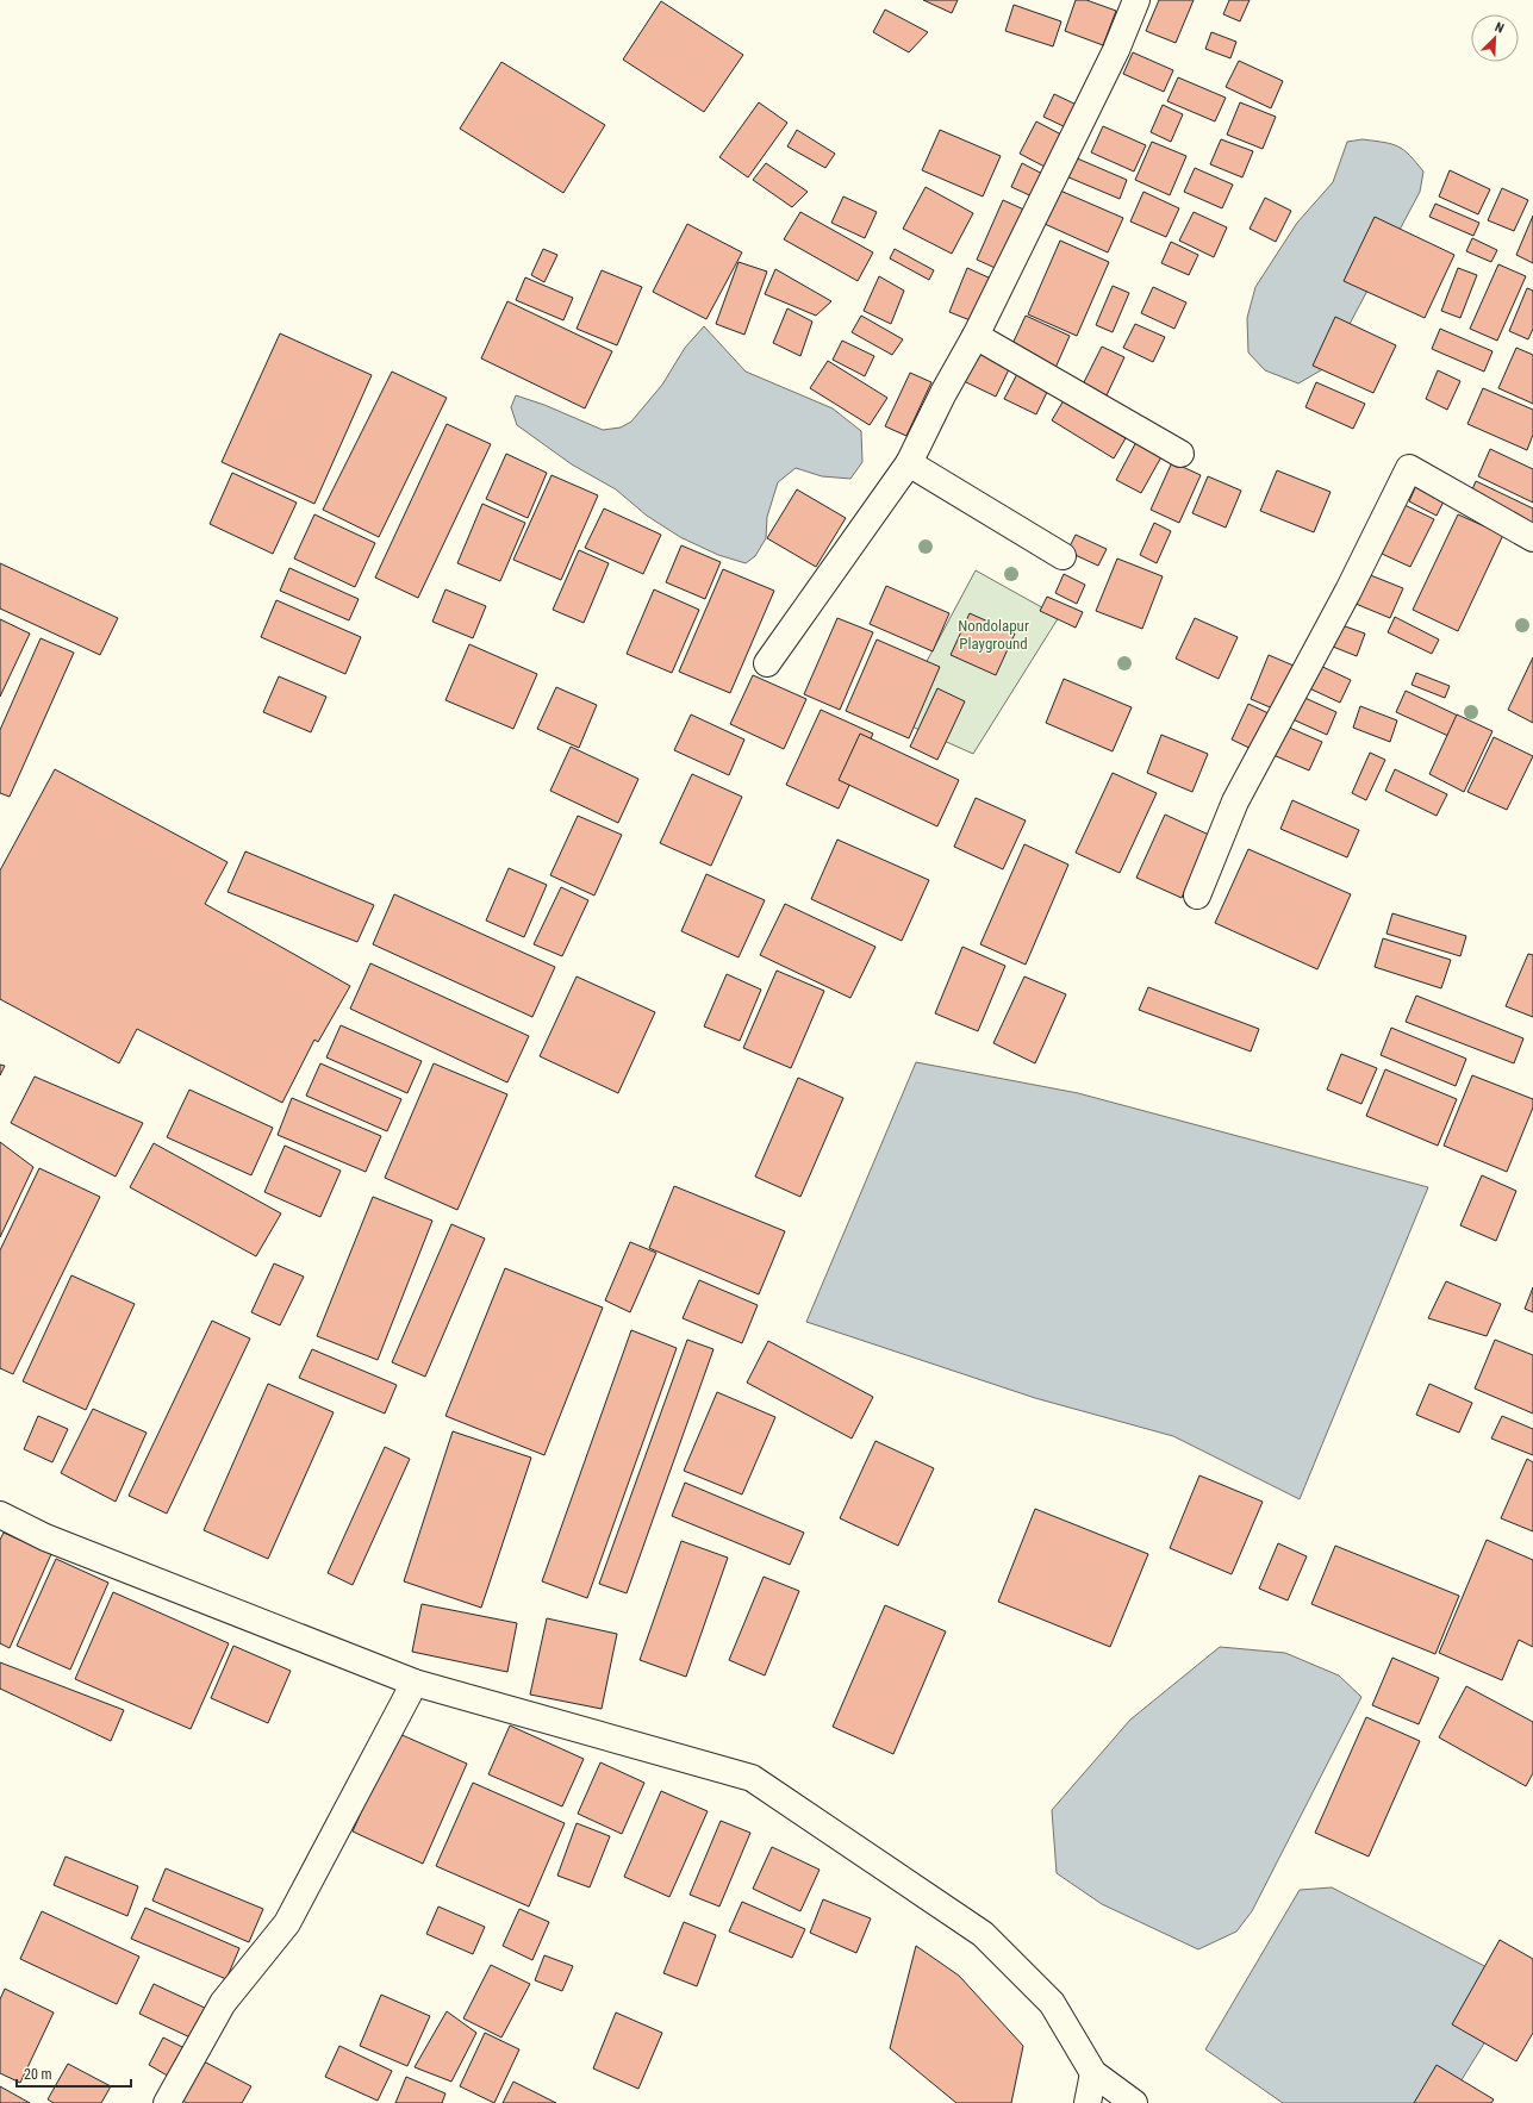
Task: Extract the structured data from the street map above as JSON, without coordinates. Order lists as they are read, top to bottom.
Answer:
{
  "parks": ["Nondolapur Playground"],
  "scale_bar": "20 m",
  "north": "top right"
}
